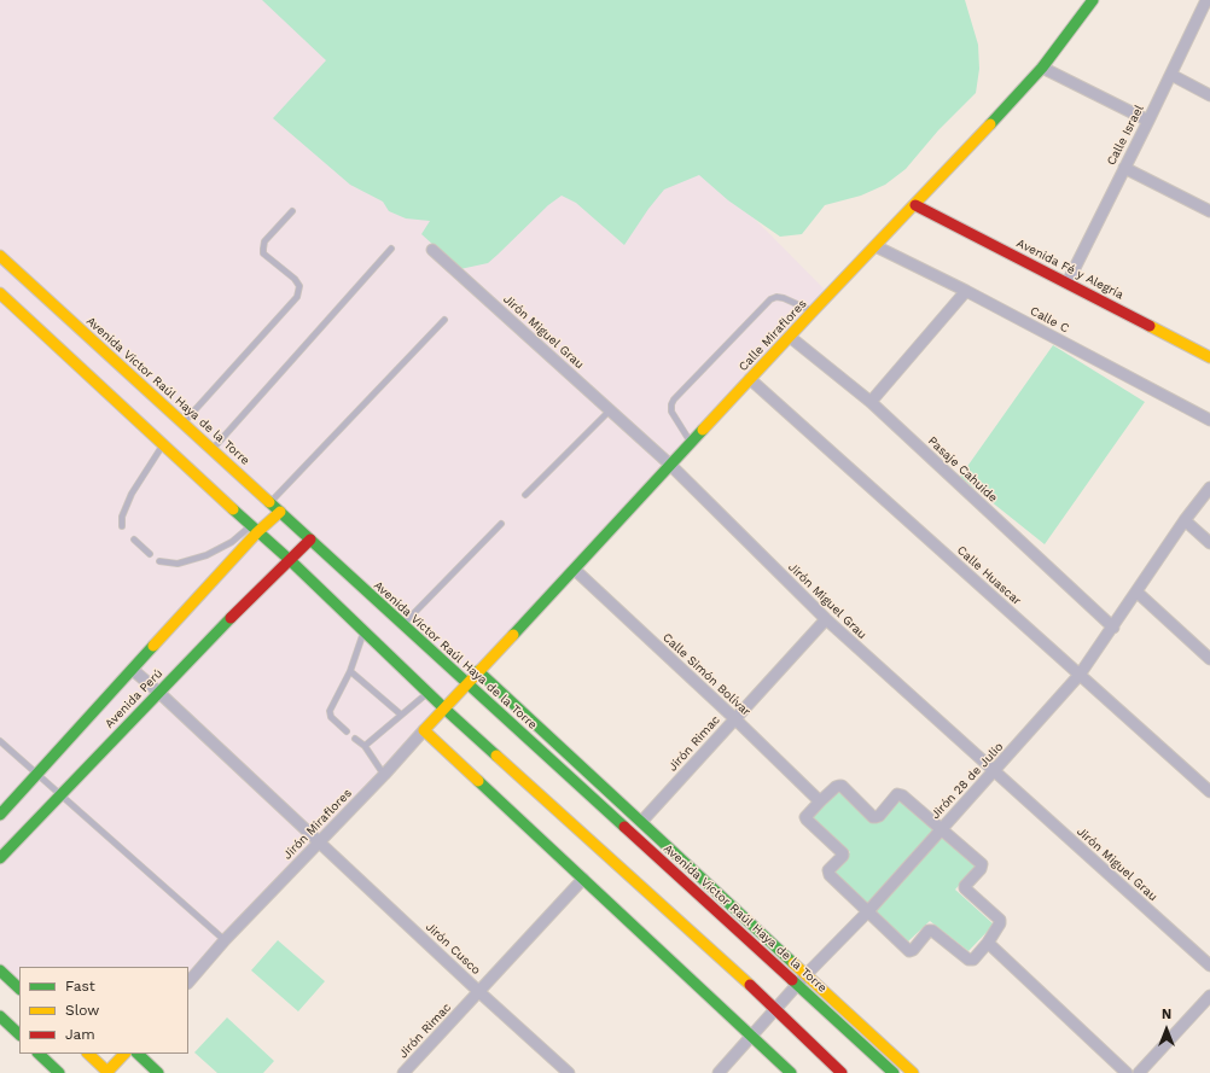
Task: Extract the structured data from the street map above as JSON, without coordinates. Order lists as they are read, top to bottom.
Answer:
{
  "streets": {
    "main road": [
      "Avenida Fé y Alegría",
      "Calle Miraflores",
      "Avenida Victor Raúl Haya de la Torre",
      "Avenida Perú",
      "Jirón Miraflores"
    ],
    "street": [
      "Calle Israel",
      "Calle C",
      "Jirón Miguel Grau",
      "Pasaje Cahuide",
      "Calle Huascar",
      "Calle Simón Bolívar",
      "Jirón Rimac",
      "Jirón 28 de Julio",
      "Jirón Cusco"
    ]
  },
  "crossings": [
    ["Calle Israel", "Avenida Fé y Alegría"],
    ["Avenida Fé y Alegría", "Calle Miraflores"],
    ["Calle C", "Calle Miraflores"],
    ["Jirón Miguel Grau", "Calle Miraflores"],
    ["Jirón Miguel Grau", "Jirón Rimac"],
    ["Jirón Miguel Grau", "Jirón 28 de Julio"],
    ["Calle Miraflores", "Avenida Victor Raúl Haya de la Torre"],
    ["Calle Miraflores", "Pasaje Cahuide"],
    ["Calle Miraflores", "Calle Huascar"],
    ["Calle Miraflores", "Calle Simón Bolívar"],
    ["Calle Miraflores", "Jirón Miraflores"],
    ["Avenida Victor Raúl Haya de la Torre", "Avenida Perú"],
    ["Avenida Victor Raúl Haya de la Torre", "Jirón 28 de Julio"],
    ["Avenida Victor Raúl Haya de la Torre", "Jirón Miraflores"],
    ["Pasaje Cahuide", "Jirón 28 de Julio"],
    ["Calle Huascar", "Jirón 28 de Julio"],
    ["Calle Simón Bolívar", "Jirón Rimac"],
    ["Avenida Perú", "Jirón Cusco"],
    ["Jirón Rimac", "Jirón Cusco"],
    ["Jirón Miraflores", "Jirón Cusco"]
  ],
  "legend": ["Fast", "Slow", "Jam"],
  "north": "top"
}
